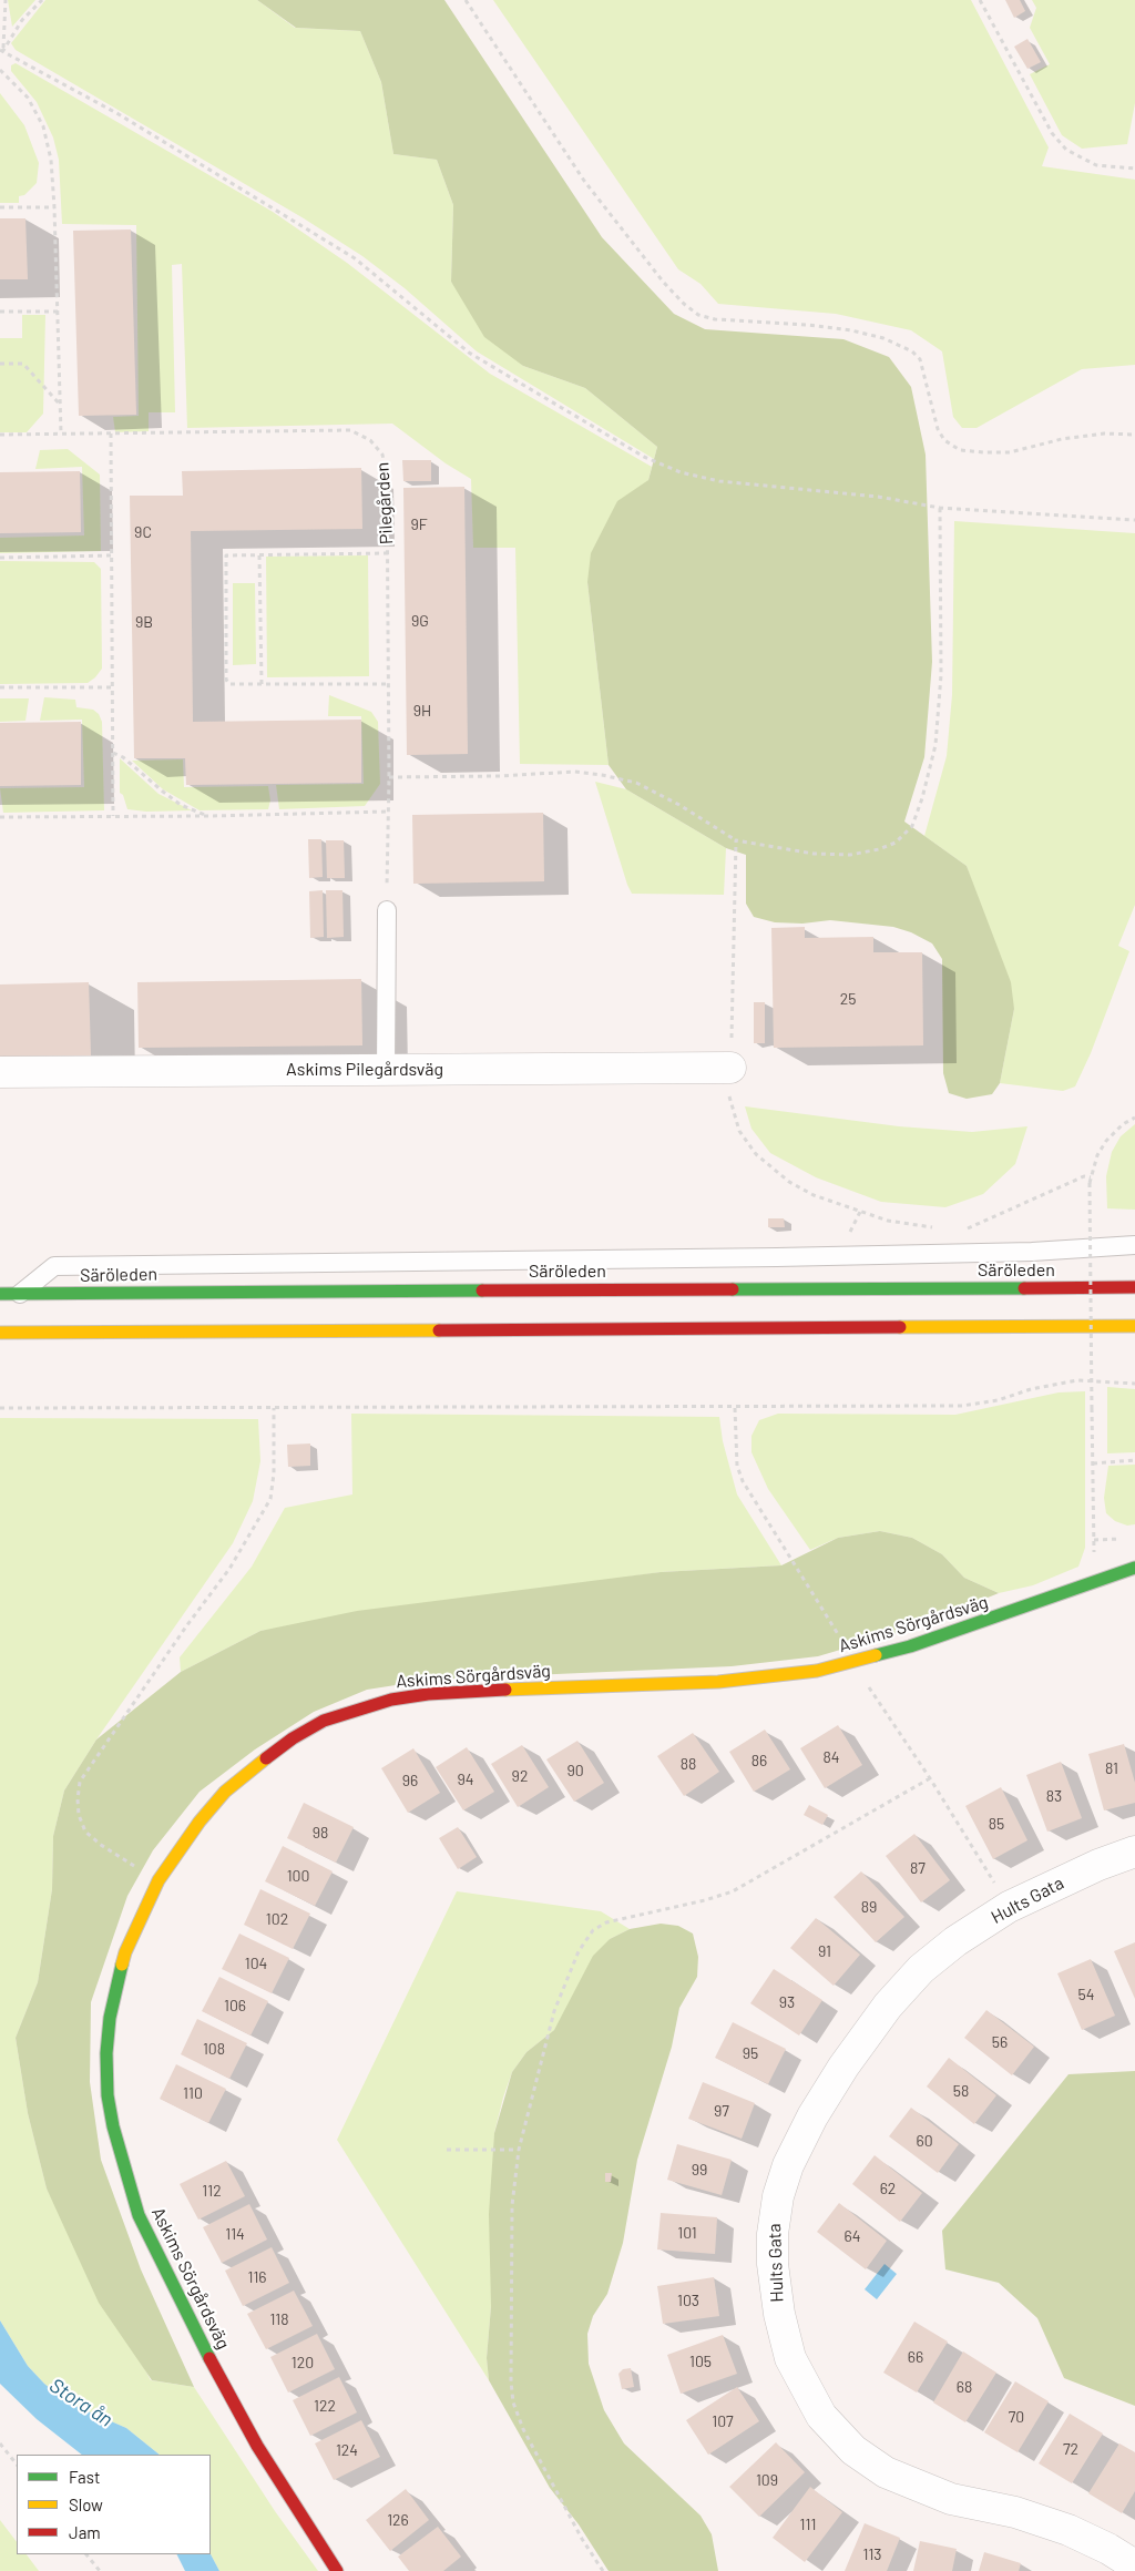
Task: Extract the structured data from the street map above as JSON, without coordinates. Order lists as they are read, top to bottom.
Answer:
{
  "streets": {
    "main road": ["Säröleden", "Askims Sörgårdsväg"],
    "street": ["Askims Pilegårdsväg", "Hults Gata"],
    "path": ["Pilegården"]
  },
  "water": ["Stora ån"],
  "house_numbers": [
    "9F",
    "9C",
    "9G",
    "9B",
    "9H",
    "25",
    "84",
    "86",
    "88",
    "81",
    "90",
    "92",
    "94",
    "96",
    "83",
    "85",
    "98",
    "87",
    "100",
    "89",
    "102",
    "91",
    "104",
    "54",
    "93",
    "106",
    "56",
    "108",
    "95",
    "58",
    "110",
    "97",
    "60",
    "99",
    "62",
    "112",
    "101",
    "114",
    "64",
    "116",
    "103",
    "118",
    "66",
    "105",
    "120",
    "68",
    "122",
    "70",
    "107",
    "72",
    "124",
    "109",
    "126",
    "111",
    "113"
  ],
  "legend": ["Fast", "Slow", "Jam"]
}
